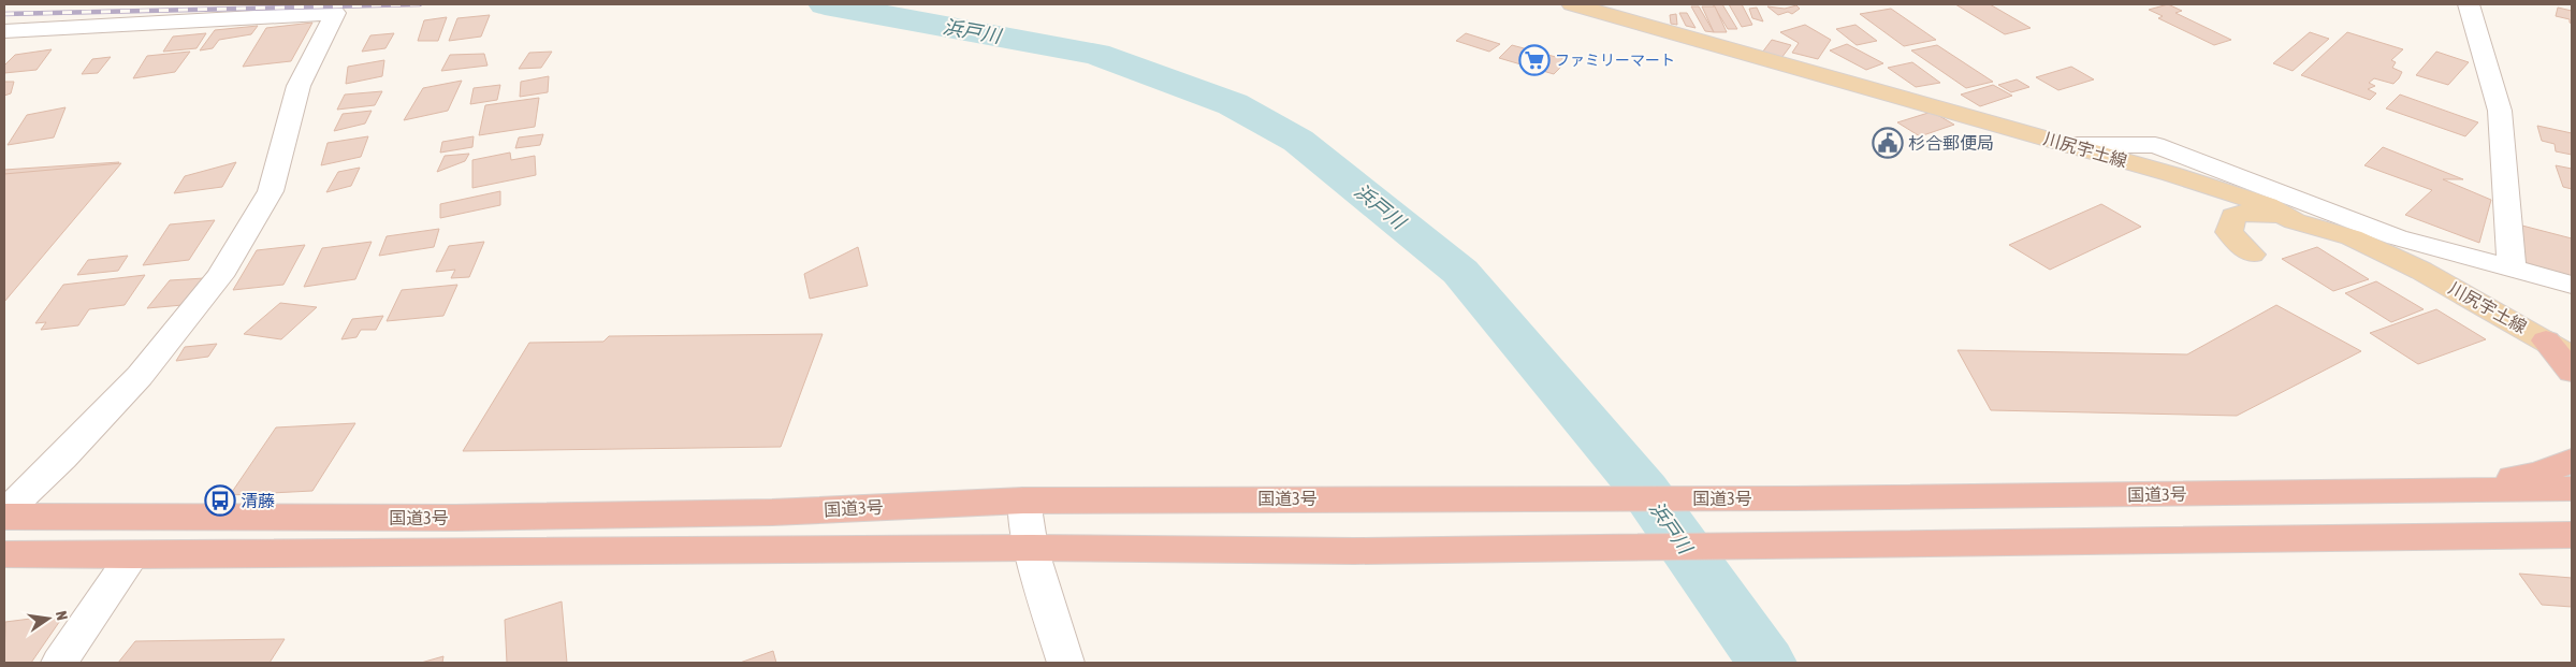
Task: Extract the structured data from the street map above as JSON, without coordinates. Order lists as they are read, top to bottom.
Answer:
{
  "streets": {
    "highway": ["国道3号"],
    "main road": ["川尻宇土線"]
  },
  "water": ["浜戸川"],
  "places": {
    "supermarket": ["ファミリーマート"],
    "public building": ["杉合郵便局"],
    "bus stop": ["清藤"]
  },
  "north": "right"
}
